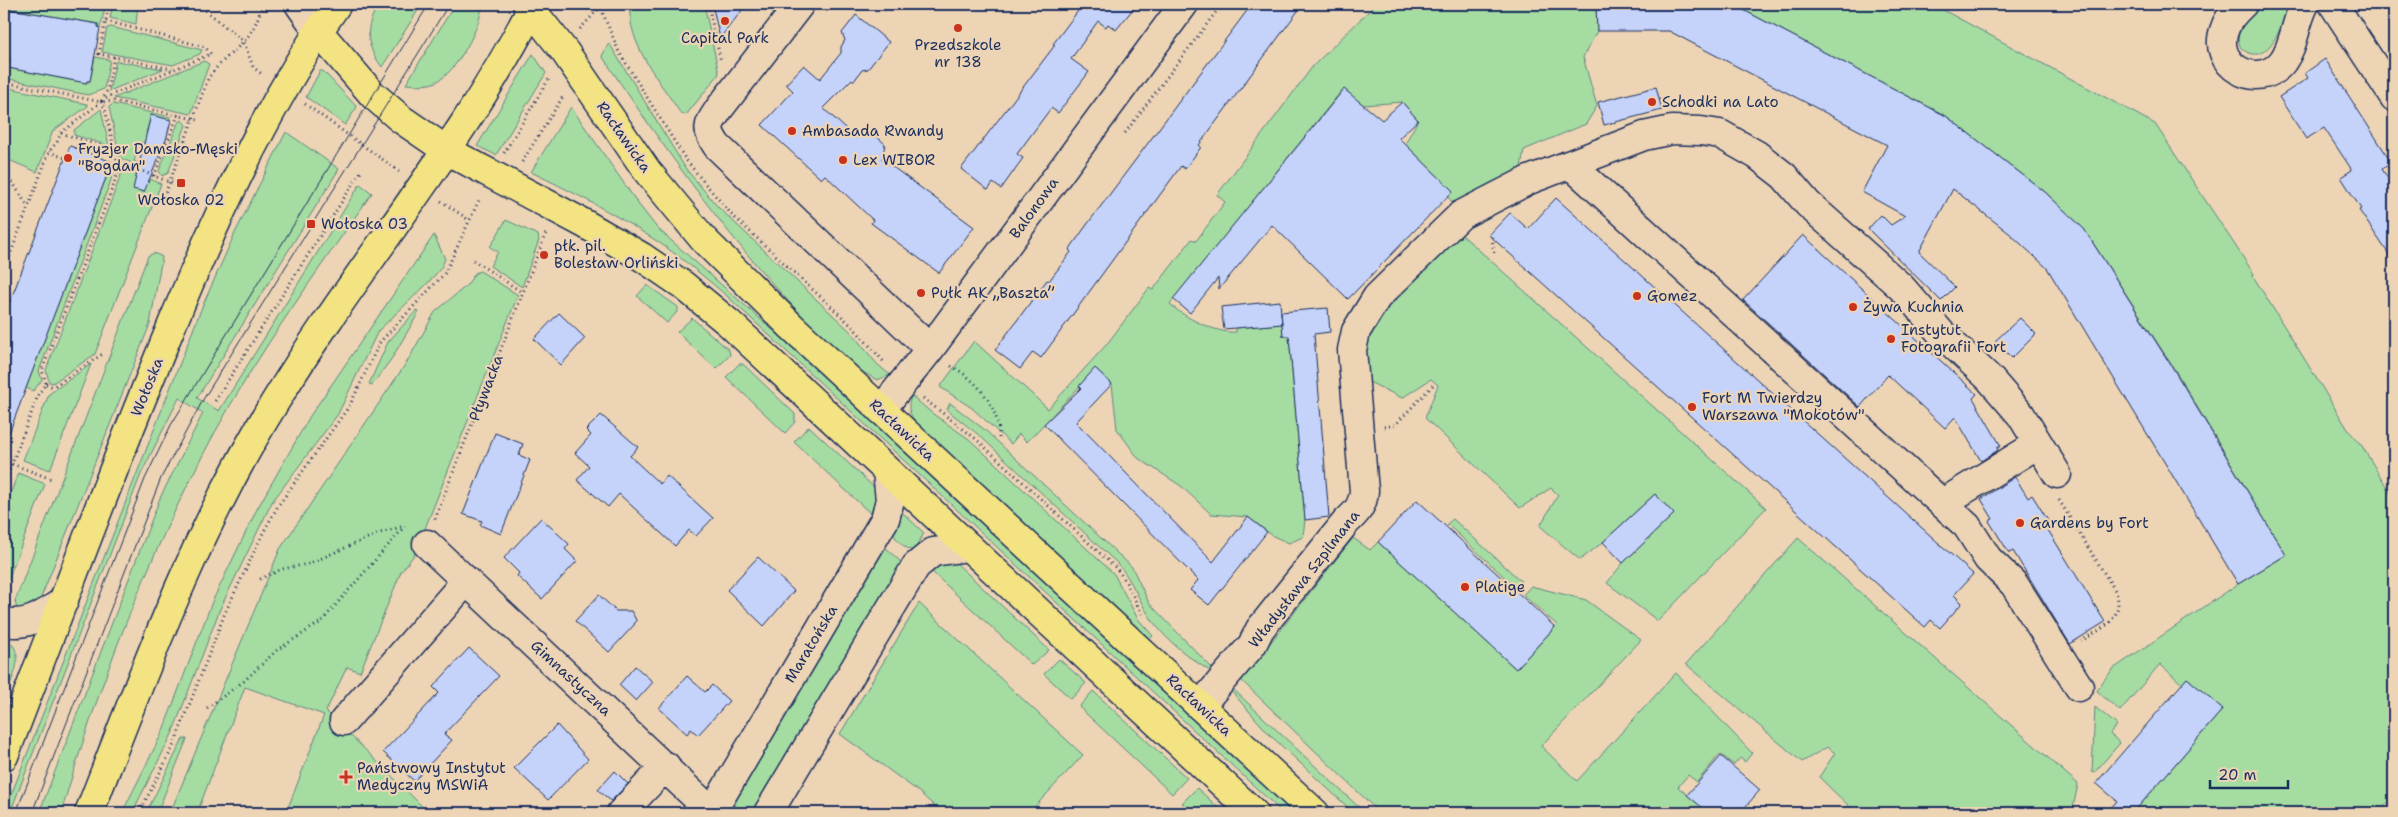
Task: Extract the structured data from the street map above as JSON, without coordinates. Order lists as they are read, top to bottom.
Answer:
{
  "streets": {
    "main road": ["Racławicka", "Wołoska"],
    "street": [
      "Balonowa",
      "Władysława Szpilmana",
      "Maratońska",
      "Gimnastyczna"
    ],
    "path": ["Pływacka"]
  },
  "crossings": [
    ["Racławicka", "Balonowa"],
    ["Racławicka", "Władysława Szpilmana"],
    ["Pływacka", "Gimnastyczna"],
    ["Maratońska", "Gimnastyczna"]
  ],
  "places": {
    "other": [
      "Capital Park",
      "Przedszkole nr 138",
      "Schodki na Lato",
      "Ambasada Rwandy",
      "Fryzjer Damsko-Męski \"Bogdan\"",
      "Lex WIBOR",
      "płk. pil. Bolesław Orliński",
      "Pułk AK „Baszta”",
      "Gomez",
      "Żywa Kuchnia",
      "Instytut Fotografii Fort",
      "Fort M Twierdzy Warszawa \"Mokotów\"",
      "Gardens by Fort",
      "Platige"
    ],
    "transit": ["Wołoska 02", "Wołoska 03"],
    "health": ["Państwowy Instytut Medyczny MSWiA"]
  },
  "scale_bar": "20 m"
}
